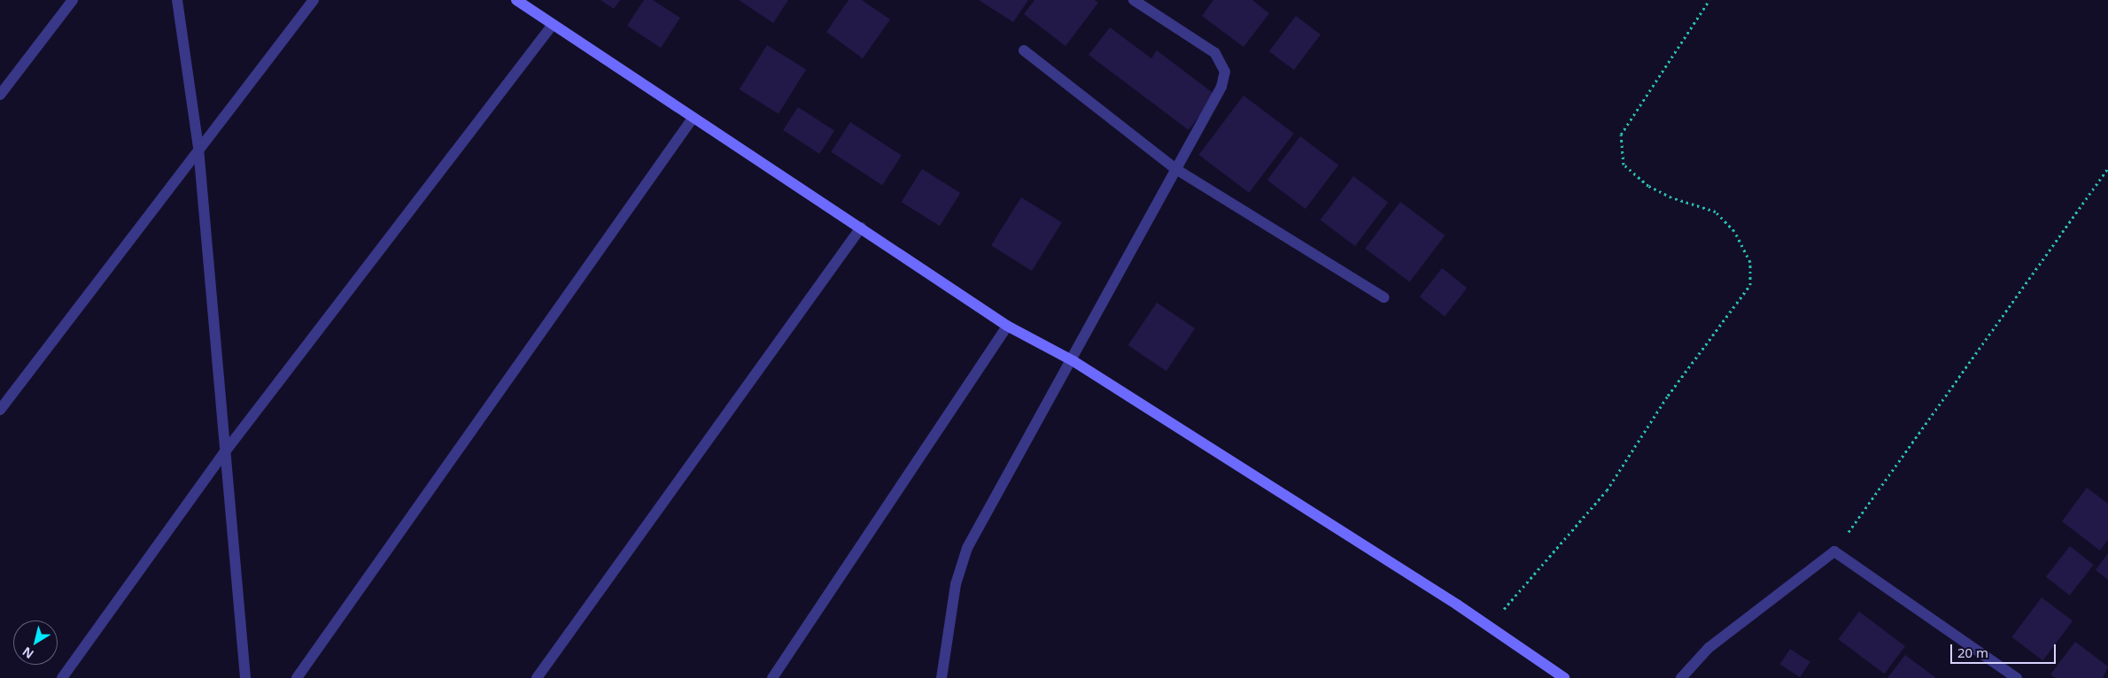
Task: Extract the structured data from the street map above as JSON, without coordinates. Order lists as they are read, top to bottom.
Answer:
{
  "scale_bar": "20 m",
  "north": "bottom left"
}
